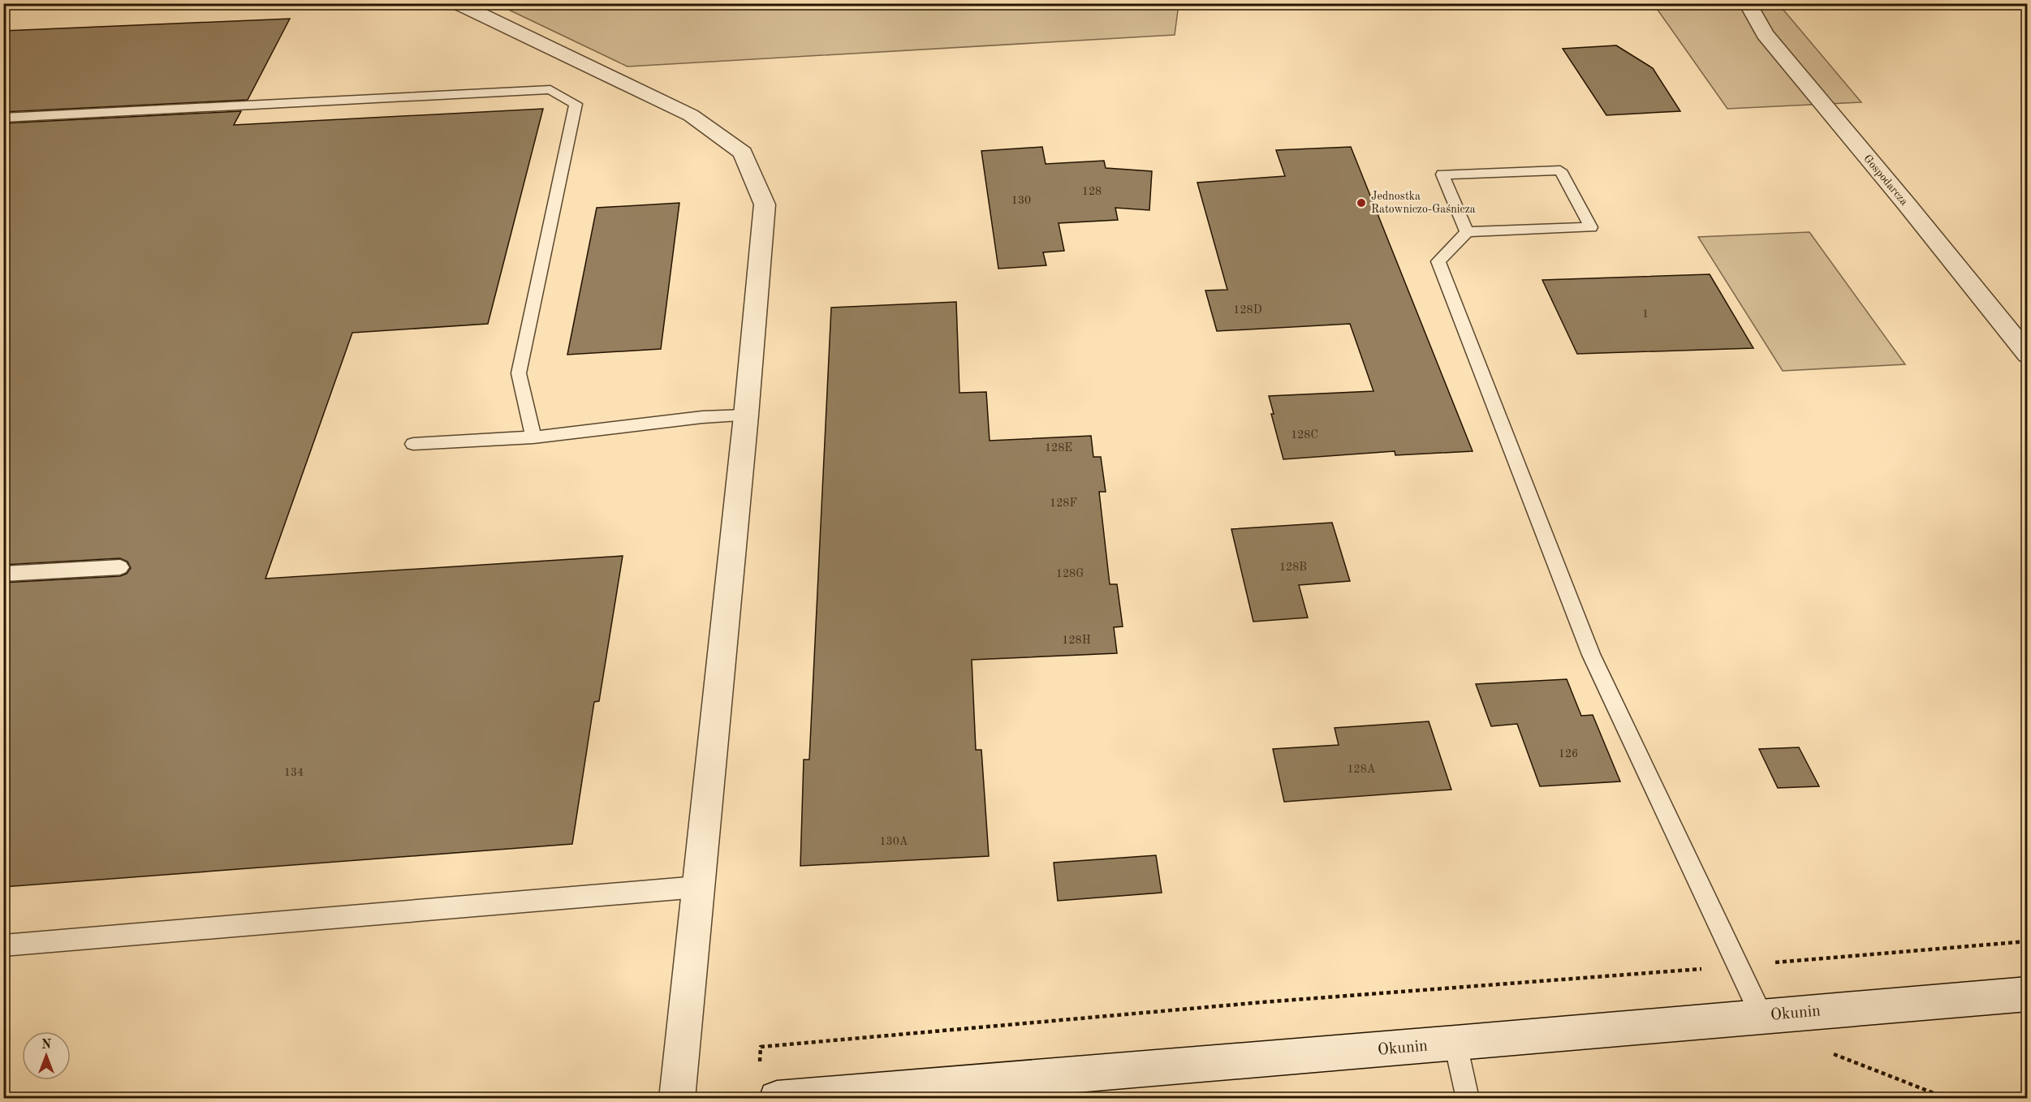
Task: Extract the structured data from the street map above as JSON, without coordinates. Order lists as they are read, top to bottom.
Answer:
{
  "streets": {
    "street": ["Gospodarcza", "Okunin"]
  },
  "places": ["Jednostka Ratowniczo-Gaśnicza"],
  "house_numbers": [
    "128",
    "130",
    "128D",
    "1",
    "128C",
    "128E",
    "128F",
    "128B",
    "128G",
    "128H",
    "126",
    "128A",
    "134",
    "130A"
  ],
  "north": "top"
}
